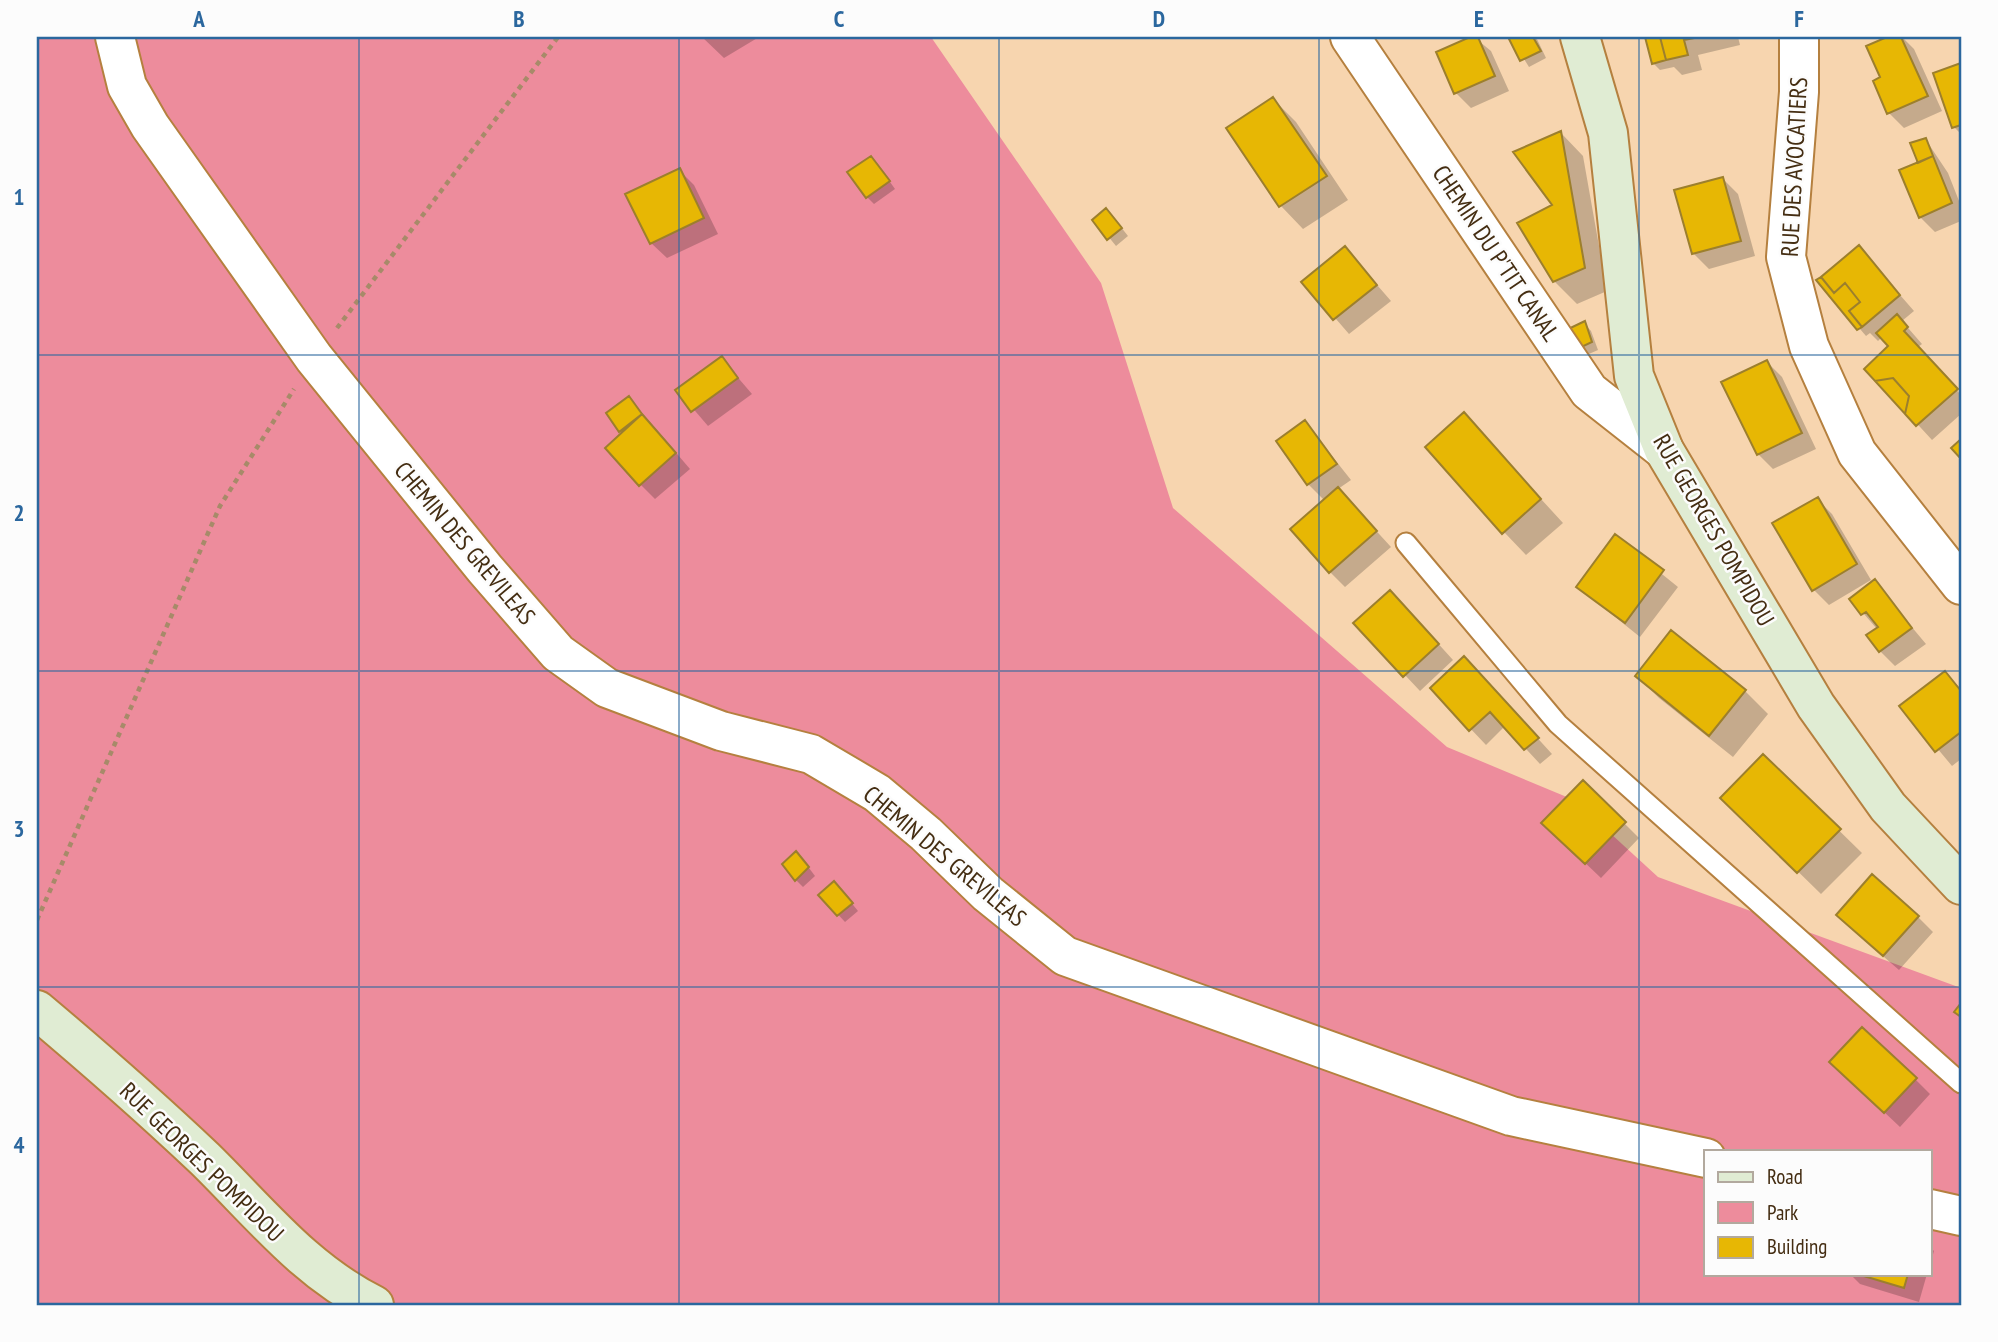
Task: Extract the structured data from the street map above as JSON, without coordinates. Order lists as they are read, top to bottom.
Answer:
{
  "streets": {
    "main road": ["RUE GEORGES POMPIDOU"],
    "street": ["RUE DES AVOCATIERS", "CHEMIN DU P'TIT CANAL", "CHEMIN DES GREVILEAS"]
  },
  "crossings": [
    ["CHEMIN DU P'TIT CANAL", "RUE GEORGES POMPIDOU"]
  ],
  "legend": ["Road", "Park", "Building"],
  "grid": {
    "columns": [
      "A",
      "B",
      "C",
      "D",
      "E",
      "F"
    ],
    "rows": [
      "1",
      "2",
      "3",
      "4"
    ]
  }
}
